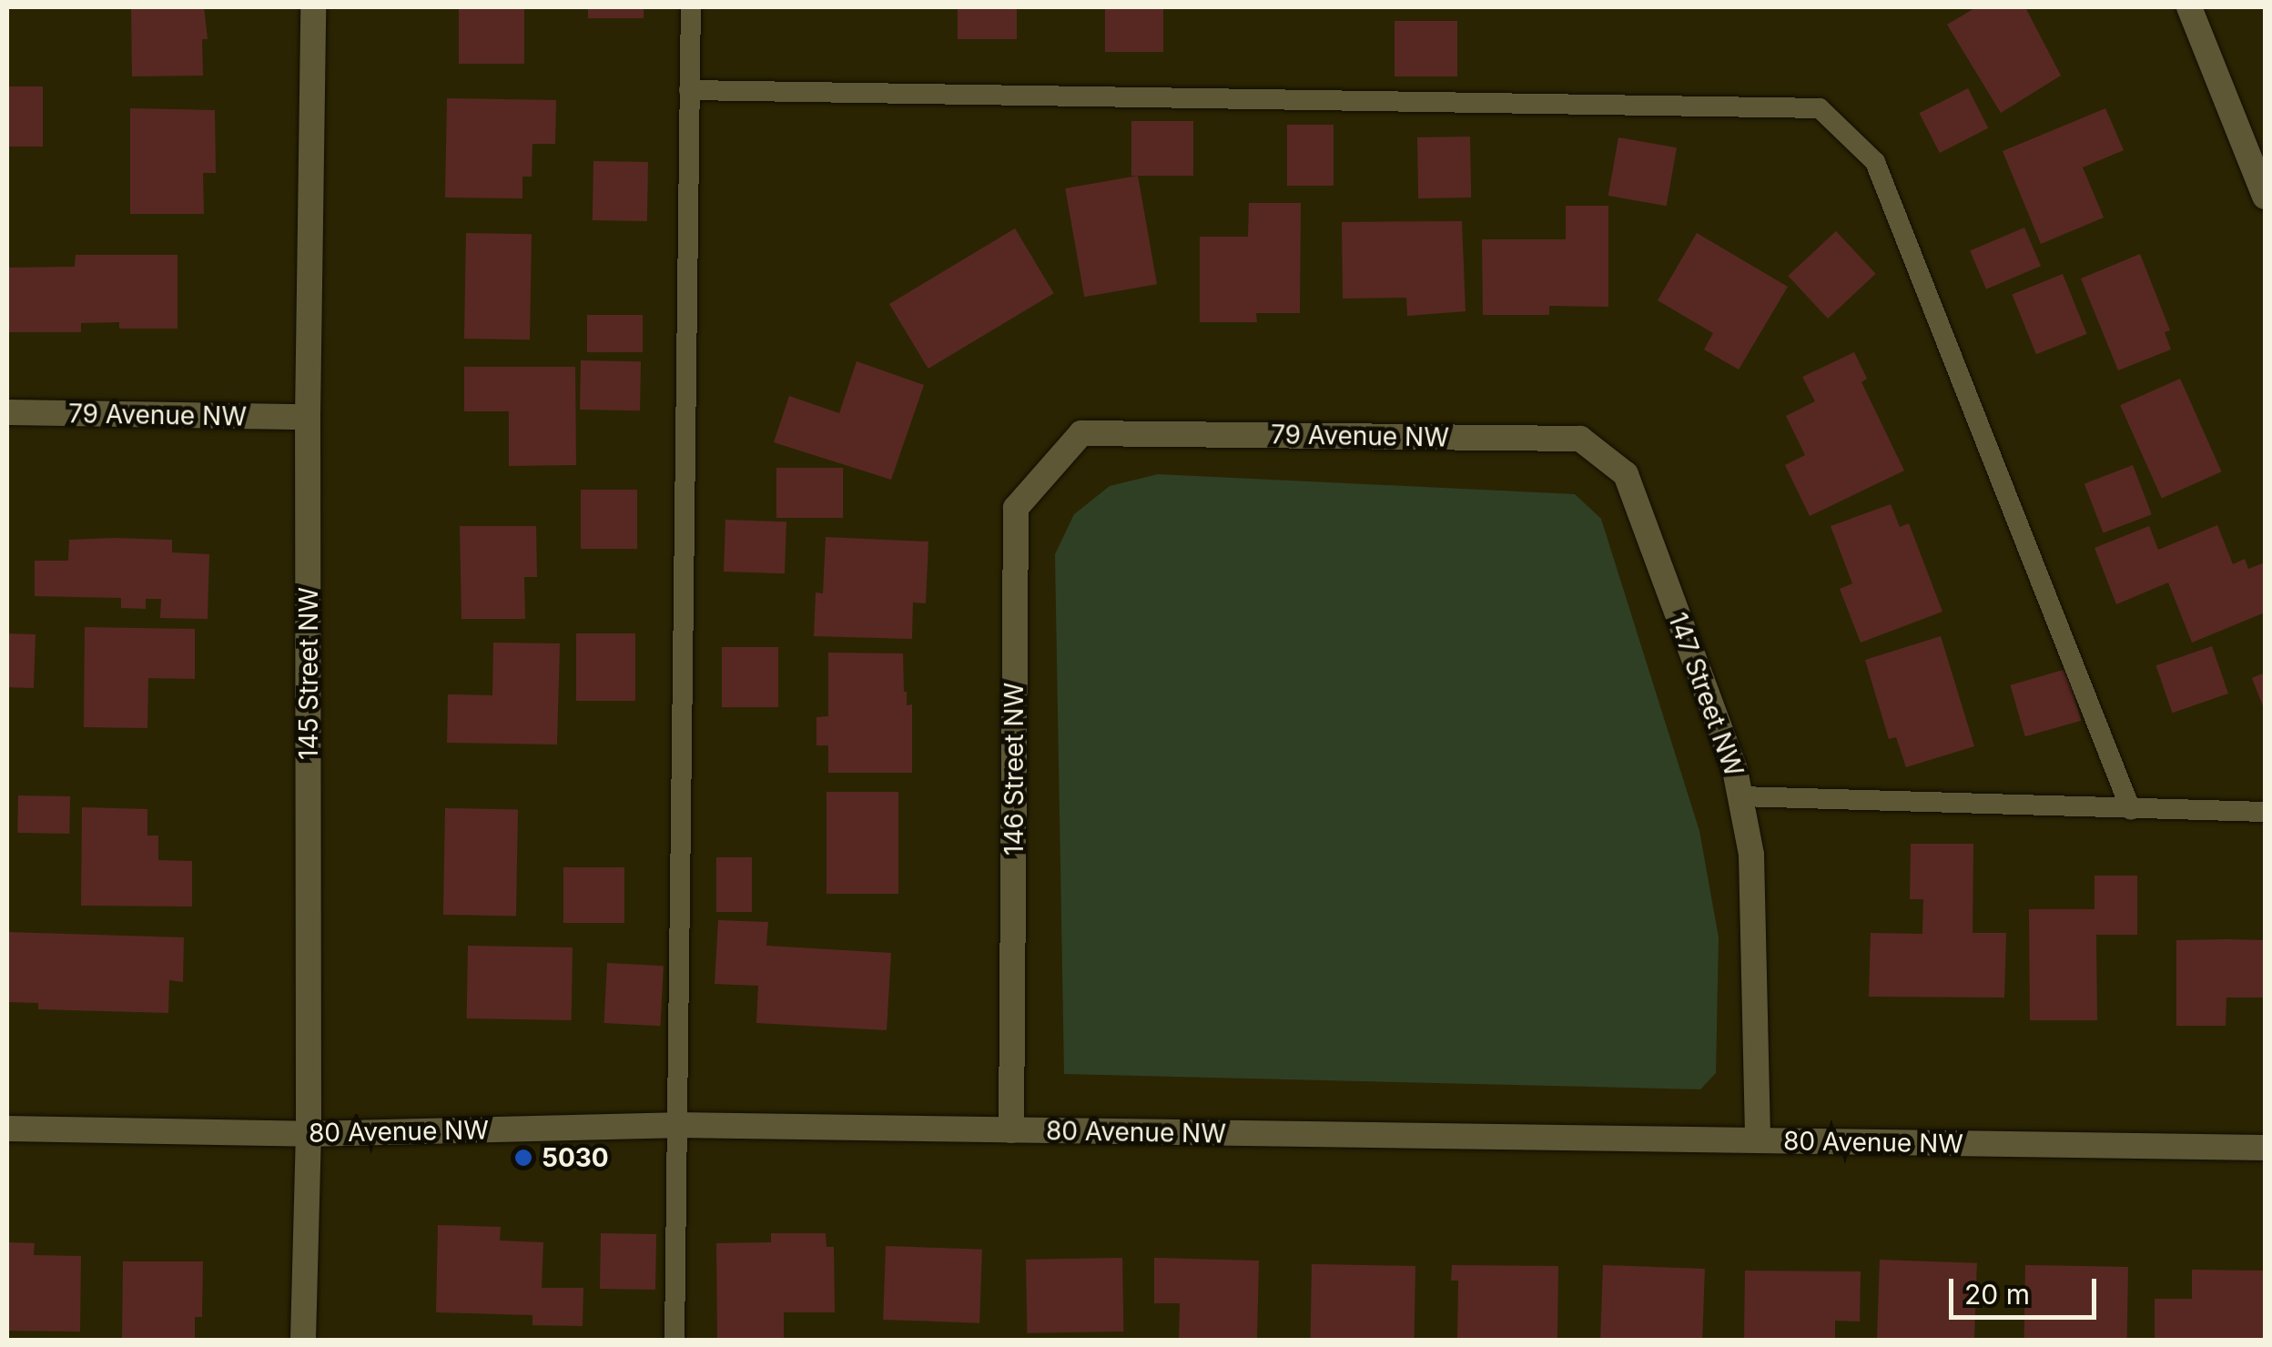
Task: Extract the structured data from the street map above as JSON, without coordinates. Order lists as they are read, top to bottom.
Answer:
{
  "streets": {
    "street": [
      "79 Avenue NW",
      "145 Street NW",
      "147 Street NW",
      "146 Street NW",
      "80 Avenue NW"
    ]
  },
  "crossings": [
    ["79 Avenue NW", "145 Street NW"],
    ["79 Avenue NW", "147 Street NW"],
    ["79 Avenue NW", "146 Street NW"],
    ["145 Street NW", "80 Avenue NW"],
    ["147 Street NW", "80 Avenue NW"],
    ["146 Street NW", "80 Avenue NW"]
  ],
  "places": ["5030"],
  "scale_bar": "20 m"
}
